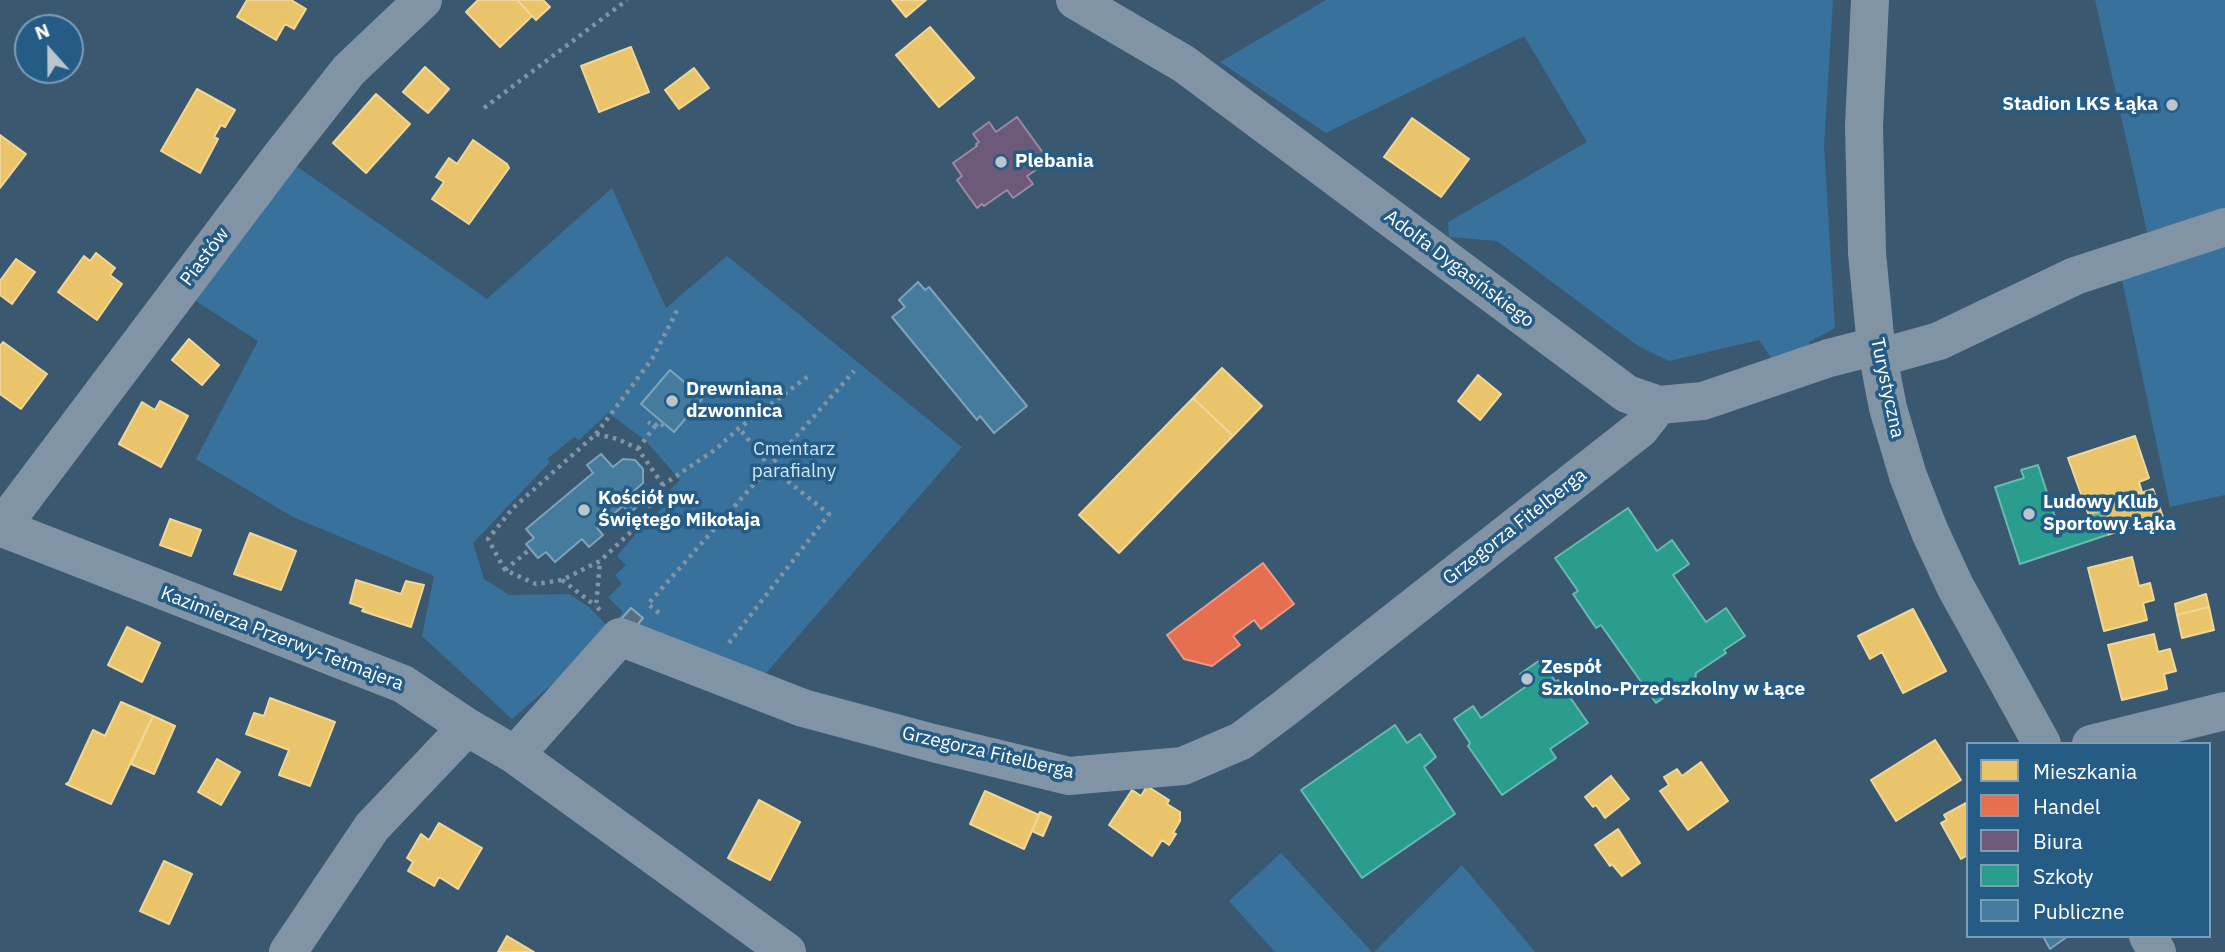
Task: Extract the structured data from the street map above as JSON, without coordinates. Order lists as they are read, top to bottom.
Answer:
{
  "streets": {
    "main road": ["Turystyczna"],
    "street": [
      "Piastów",
      "Adolfa Dygasińskiego",
      "Grzegorza Fitelberga",
      "Kazimierza Przerwy-Tetmajera"
    ]
  },
  "crossings": [
    ["Piastów", "Kazimierza Przerwy-Tetmajera"],
    ["Adolfa Dygasińskiego", "Turystyczna"],
    ["Adolfa Dygasińskiego", "Grzegorza Fitelberga"]
  ],
  "parks": ["Cmentarz parafialny"],
  "places": [
    "Stadion LKS Łąka",
    "Plebania",
    "Drewniana dzwonnica",
    "Kościół pw. Świętego Mikołaja",
    "Ludowy Klub Sportowy Łąka",
    "Zespół Szkolno-Przedszkolny w Łące"
  ],
  "legend": [
    "Mieszkania",
    "Handel",
    "Biura",
    "Szkoły",
    "Publiczne"
  ],
  "north": "top"
}
